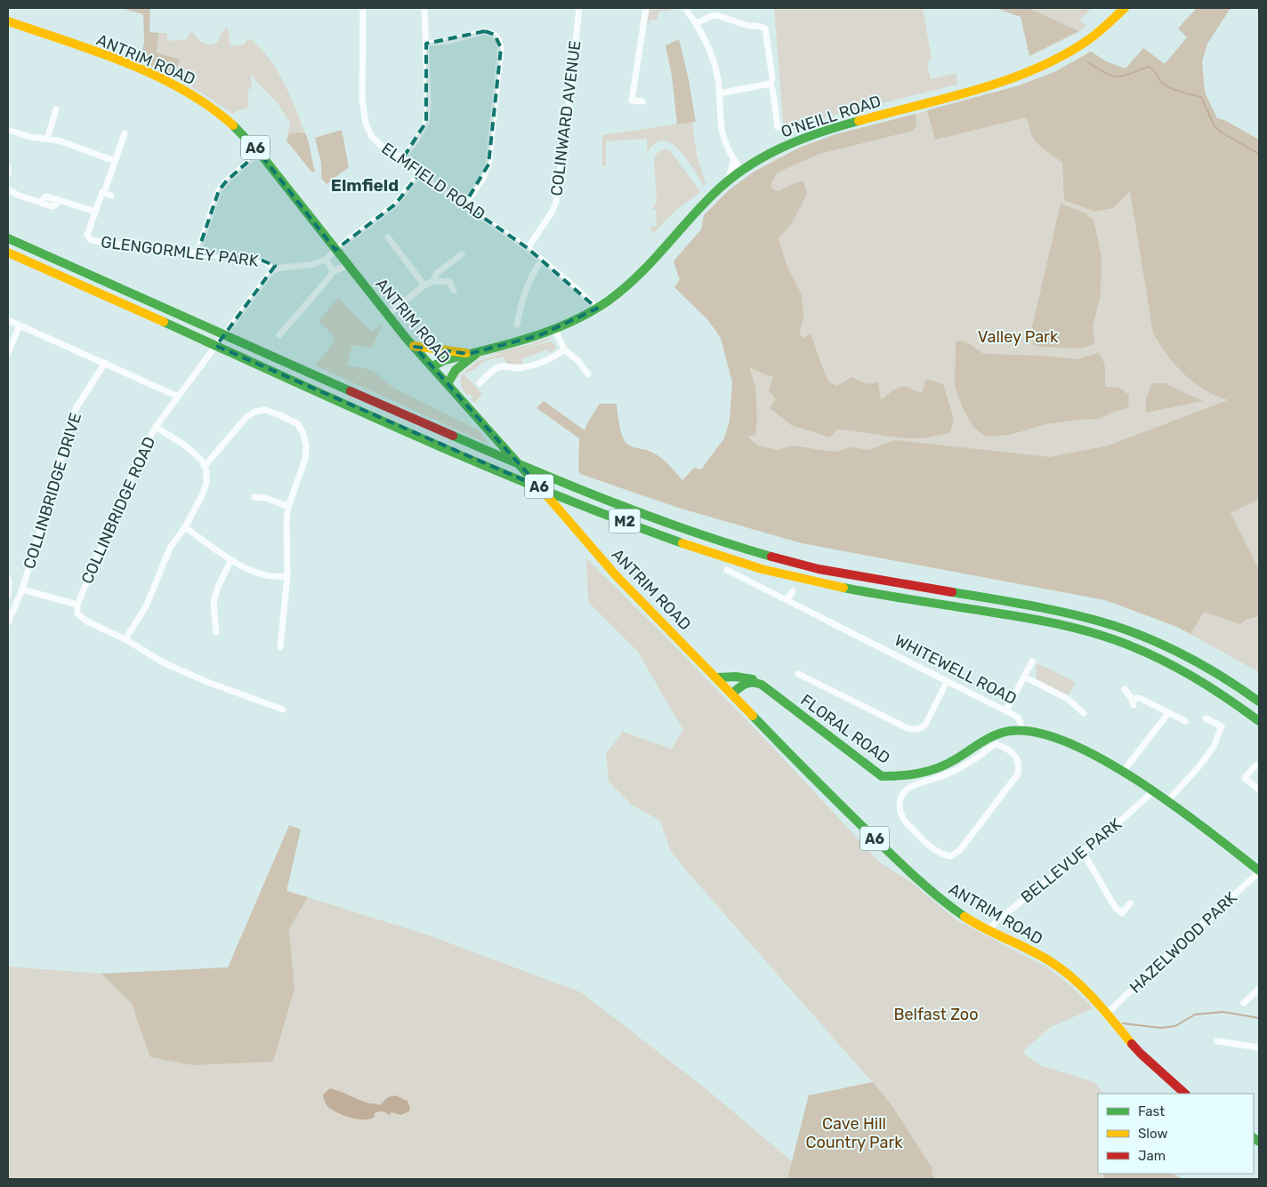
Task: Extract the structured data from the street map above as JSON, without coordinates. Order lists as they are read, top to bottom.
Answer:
{
  "streets": {
    "main road": [
      "ANTRIM ROAD",
      "O'NEILL ROAD",
      "A6",
      "M2",
      "WHITEWELL ROAD",
      "FLORAL ROAD"
    ],
    "street": [
      "COLINWARD AVENUE",
      "ELMFIELD ROAD",
      "GLENGORMLEY PARK",
      "COLLINBRIDGE DRIVE",
      "COLLINBRIDGE ROAD",
      "BELLEVUE PARK",
      "HAZELWOOD PARK"
    ]
  },
  "crossings": [
    ["ANTRIM ROAD", "O'NEILL ROAD"],
    ["ANTRIM ROAD", "BELLEVUE PARK"],
    ["ANTRIM ROAD", "HAZELWOOD PARK"],
    ["O'NEILL ROAD", "ELMFIELD ROAD"],
    ["COLINWARD AVENUE", "ELMFIELD ROAD"],
    ["GLENGORMLEY PARK", "COLLINBRIDGE ROAD"],
    ["WHITEWELL ROAD", "FLORAL ROAD"],
    ["WHITEWELL ROAD", "BELLEVUE PARK"],
    ["WHITEWELL ROAD", "HAZELWOOD PARK"]
  ],
  "districts": ["Elmfield"],
  "parks": ["Valley Park", "Belfast Zoo", "Cave Hill Country Park"],
  "legend": ["Fast", "Slow", "Jam"]
}
